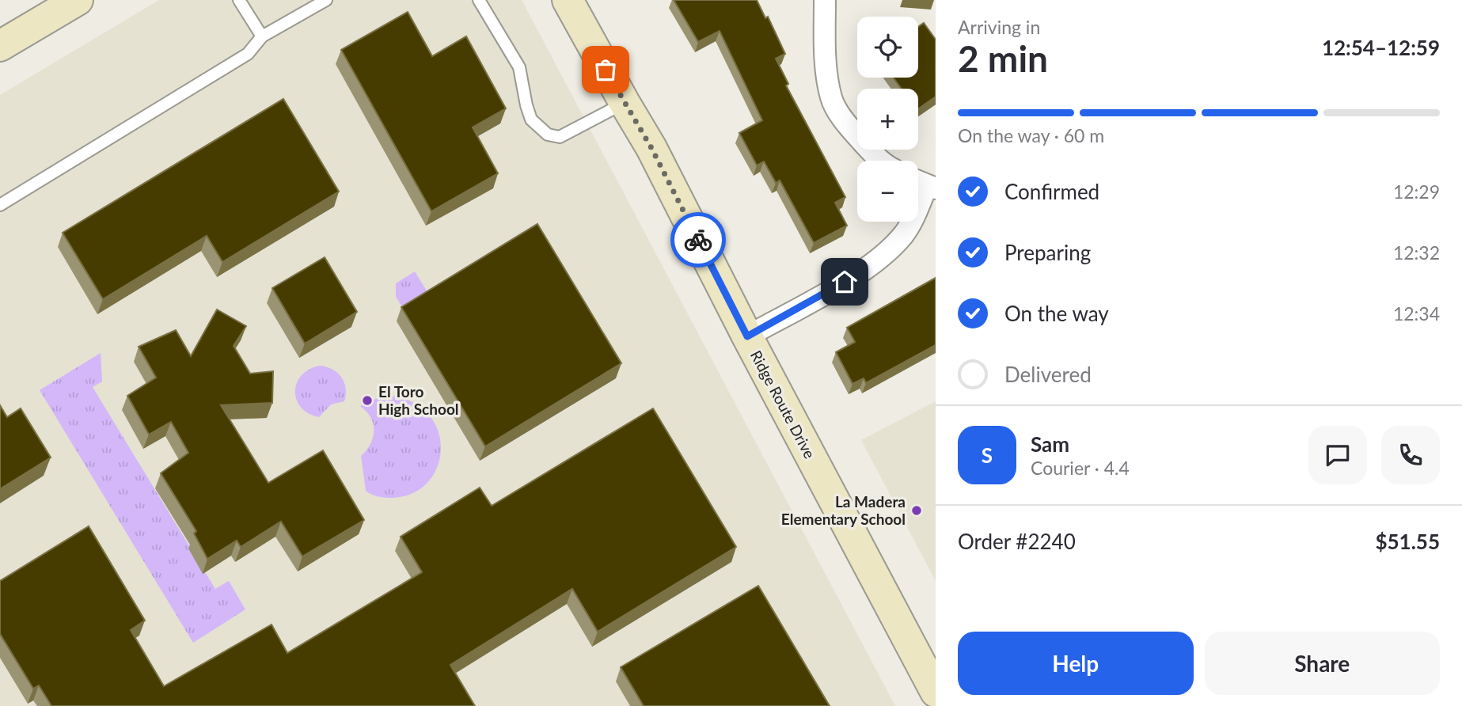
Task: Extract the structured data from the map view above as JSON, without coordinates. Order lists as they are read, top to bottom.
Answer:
{
  "streets": {
    "main road": ["Ridge Route Drive"]
  },
  "places": ["El Toro High School", "La Madera Elementary School"],
  "page": {
    "heading": ["2 min", "Arriving in", "12:54–12:59"],
    "panel": [
      "Sam",
      "Courier · 4.4",
      "Order #2240",
      "$51.55"
    ],
    "map_buttons": ["+", "−"],
    "bar": "On the way · 60 m",
    "list": [
      ["Confirmed", "12:29"],
      ["Preparing", "12:32"],
      ["On the way", "12:34"],
      "Delivered"
    ],
    "round": "S",
    "buttons": ["Help", "Share"]
  }
}
